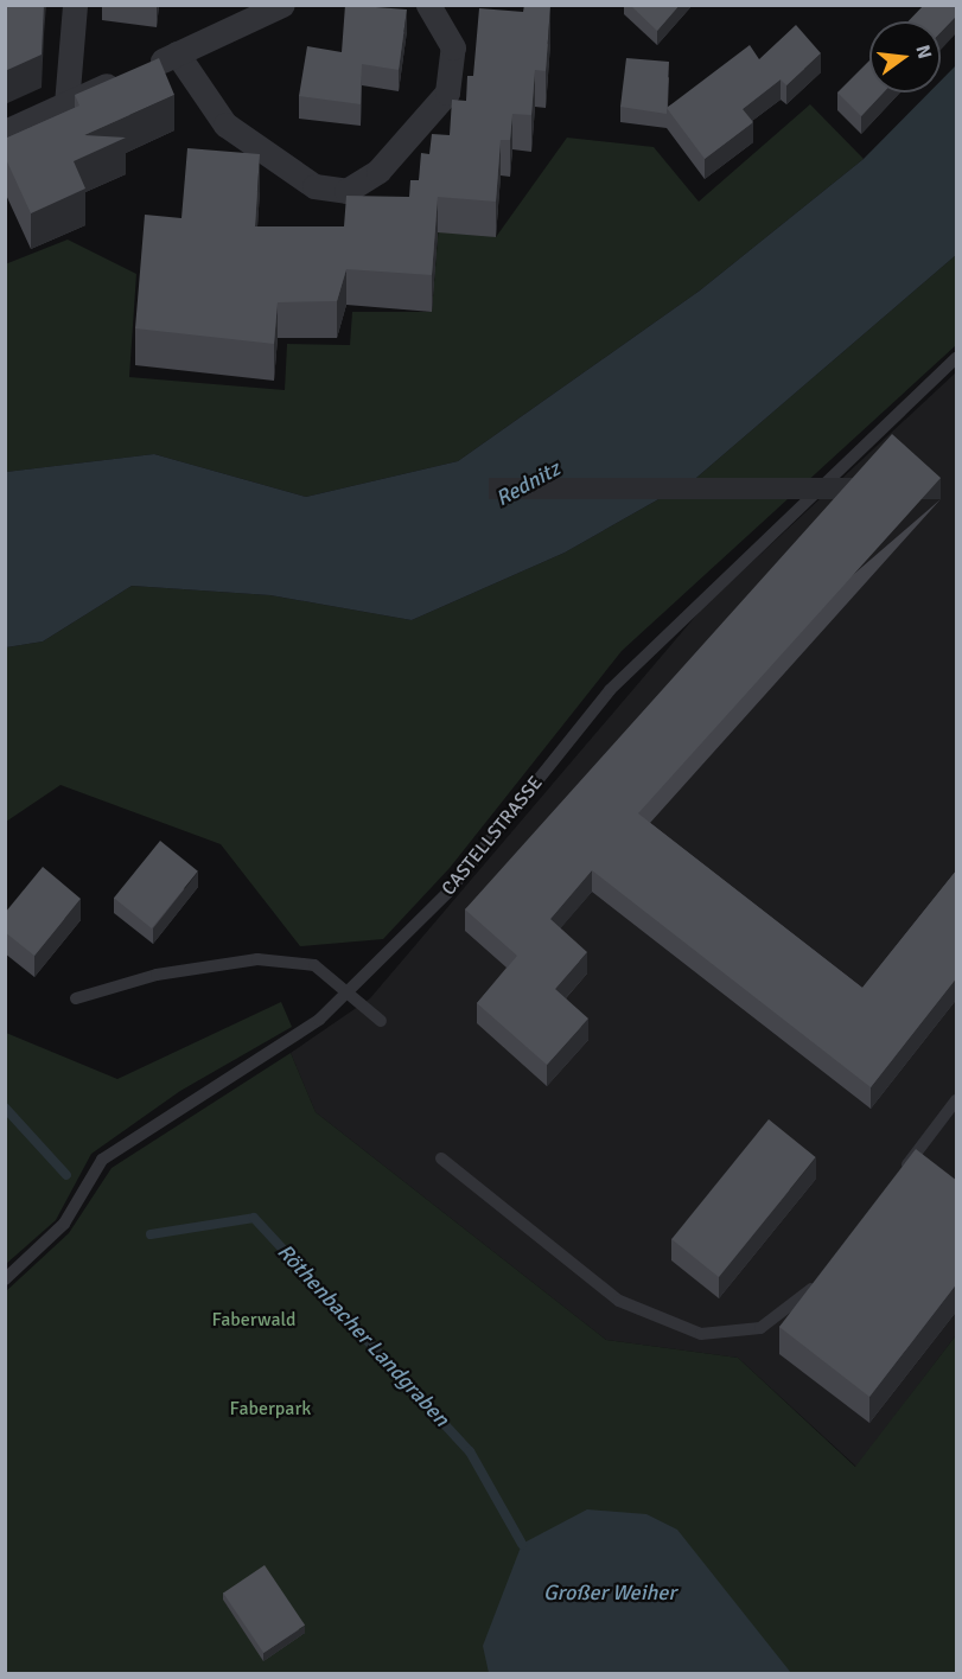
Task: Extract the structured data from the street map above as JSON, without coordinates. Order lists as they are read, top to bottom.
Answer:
{
  "streets": {
    "lane": ["CASTELLSTRASSE"]
  },
  "water": ["Rednitz", "Röthenbacher Landgraben", "Großer Weiher"],
  "parks": ["Faberwald", "Faberpark"],
  "north": "right"
}
